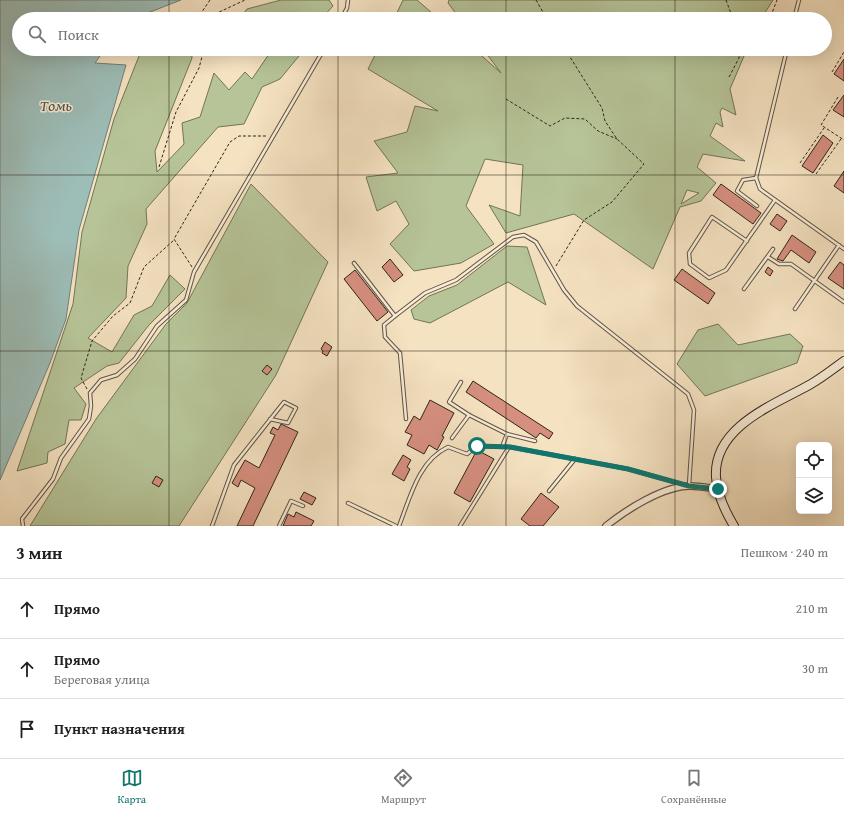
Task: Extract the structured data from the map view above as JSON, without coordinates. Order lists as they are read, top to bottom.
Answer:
{
  "water": ["Томь"],
  "page": {
    "search": "Поиск",
    "heading": ["3 мин", "Пешком · 240 m"],
    "list": [
      ["Прямо", "210 m"],
      ["Прямо", "Береговая улица", "30 m"],
      "Пункт назначения"
    ],
    "nav": ["Карта", "Маршрут", "Сохранённые"]
  }
}
